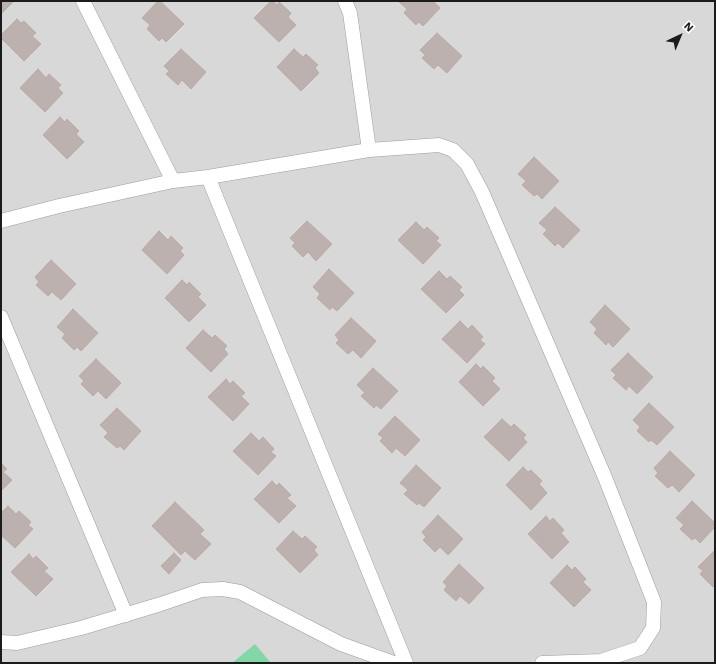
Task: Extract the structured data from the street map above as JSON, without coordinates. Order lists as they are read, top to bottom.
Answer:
{
  "north": "top right"
}
